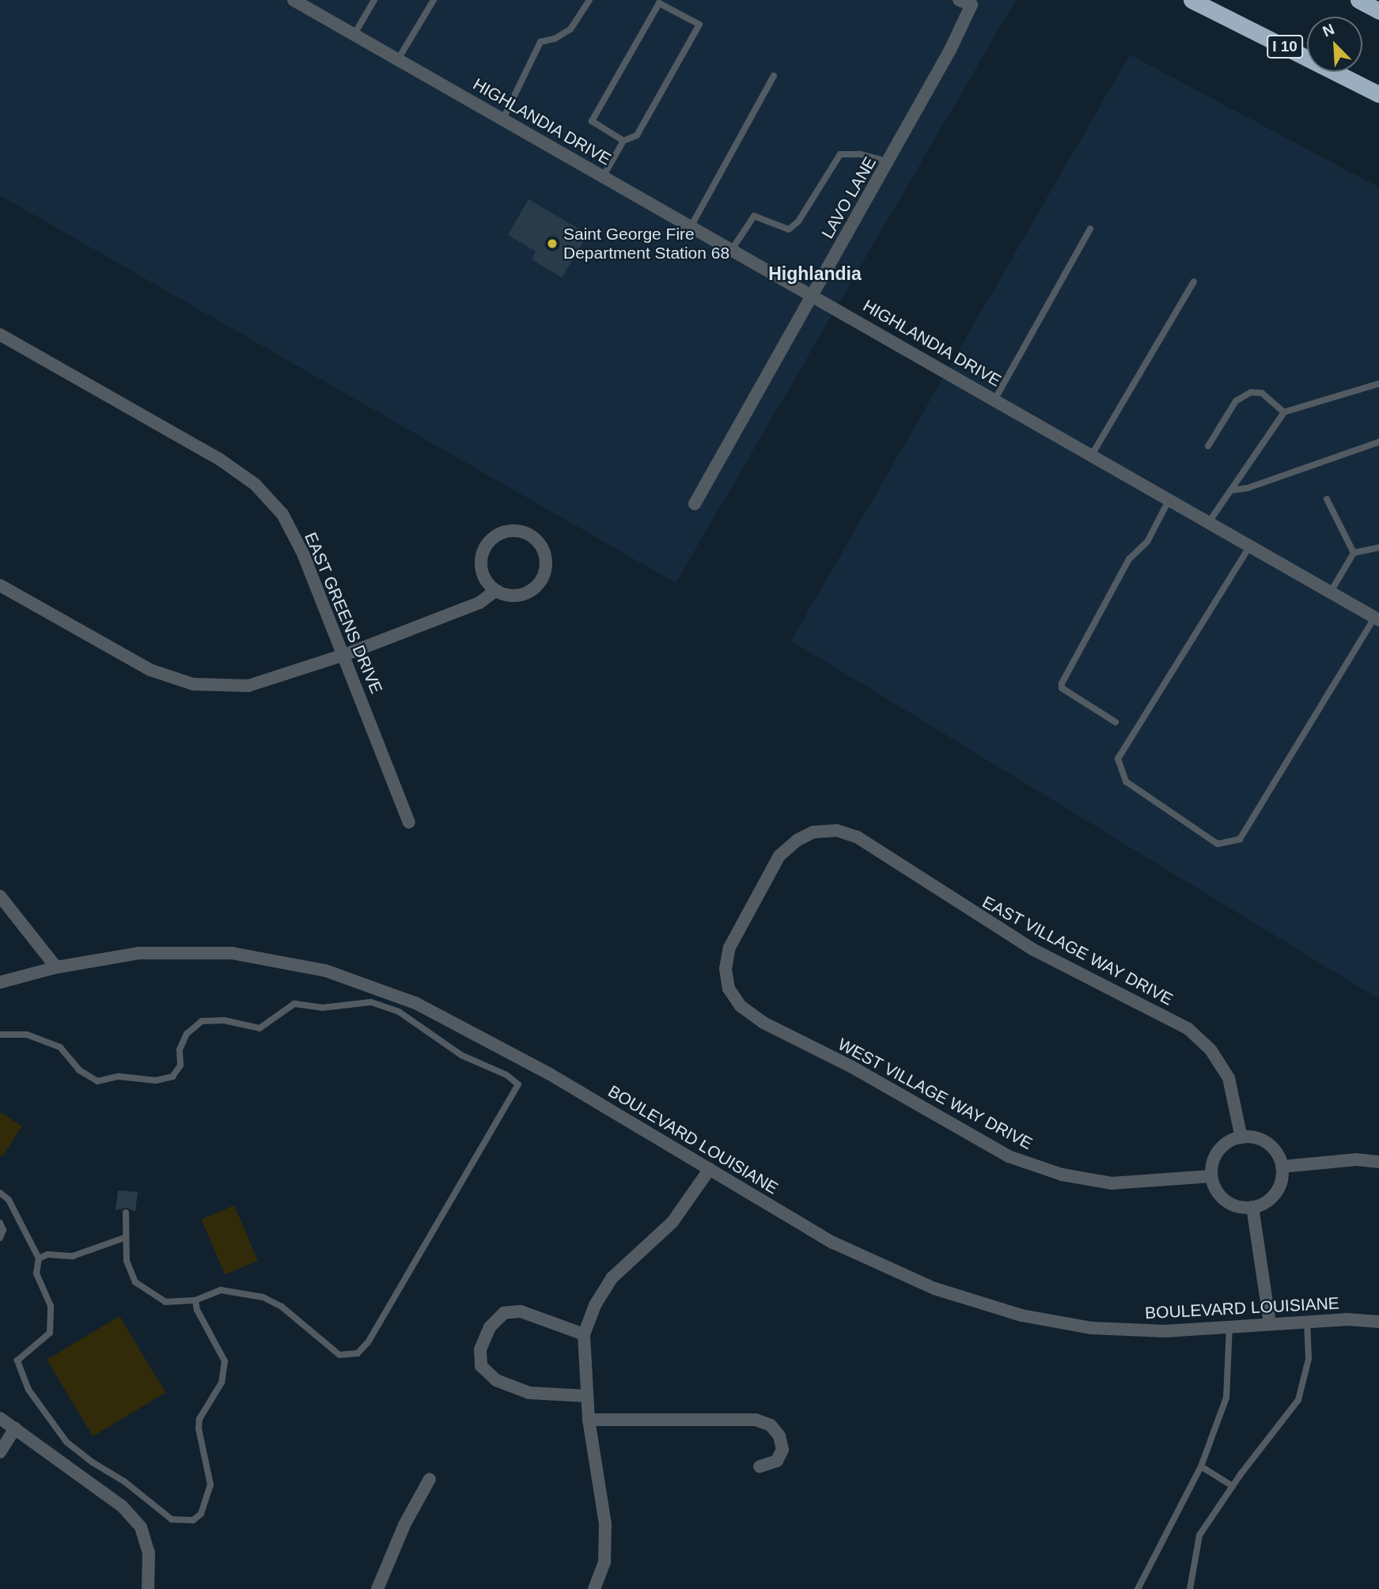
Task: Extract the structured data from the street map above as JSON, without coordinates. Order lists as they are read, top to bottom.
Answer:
{
  "streets": {
    "highway": ["I 10"],
    "street": [
      "HIGHLANDIA DRIVE",
      "LAVO LANE",
      "EAST GREENS DRIVE",
      "EAST VILLAGE WAY DRIVE",
      "WEST VILLAGE WAY DRIVE",
      "BOULEVARD LOUISIANE"
    ]
  },
  "crossings": [
    ["HIGHLANDIA DRIVE", "LAVO LANE"],
    ["EAST VILLAGE WAY DRIVE", "WEST VILLAGE WAY DRIVE"]
  ],
  "districts": ["Highlandia"],
  "places": ["Saint George Fire Department Station 68"],
  "north": "top left"
}
